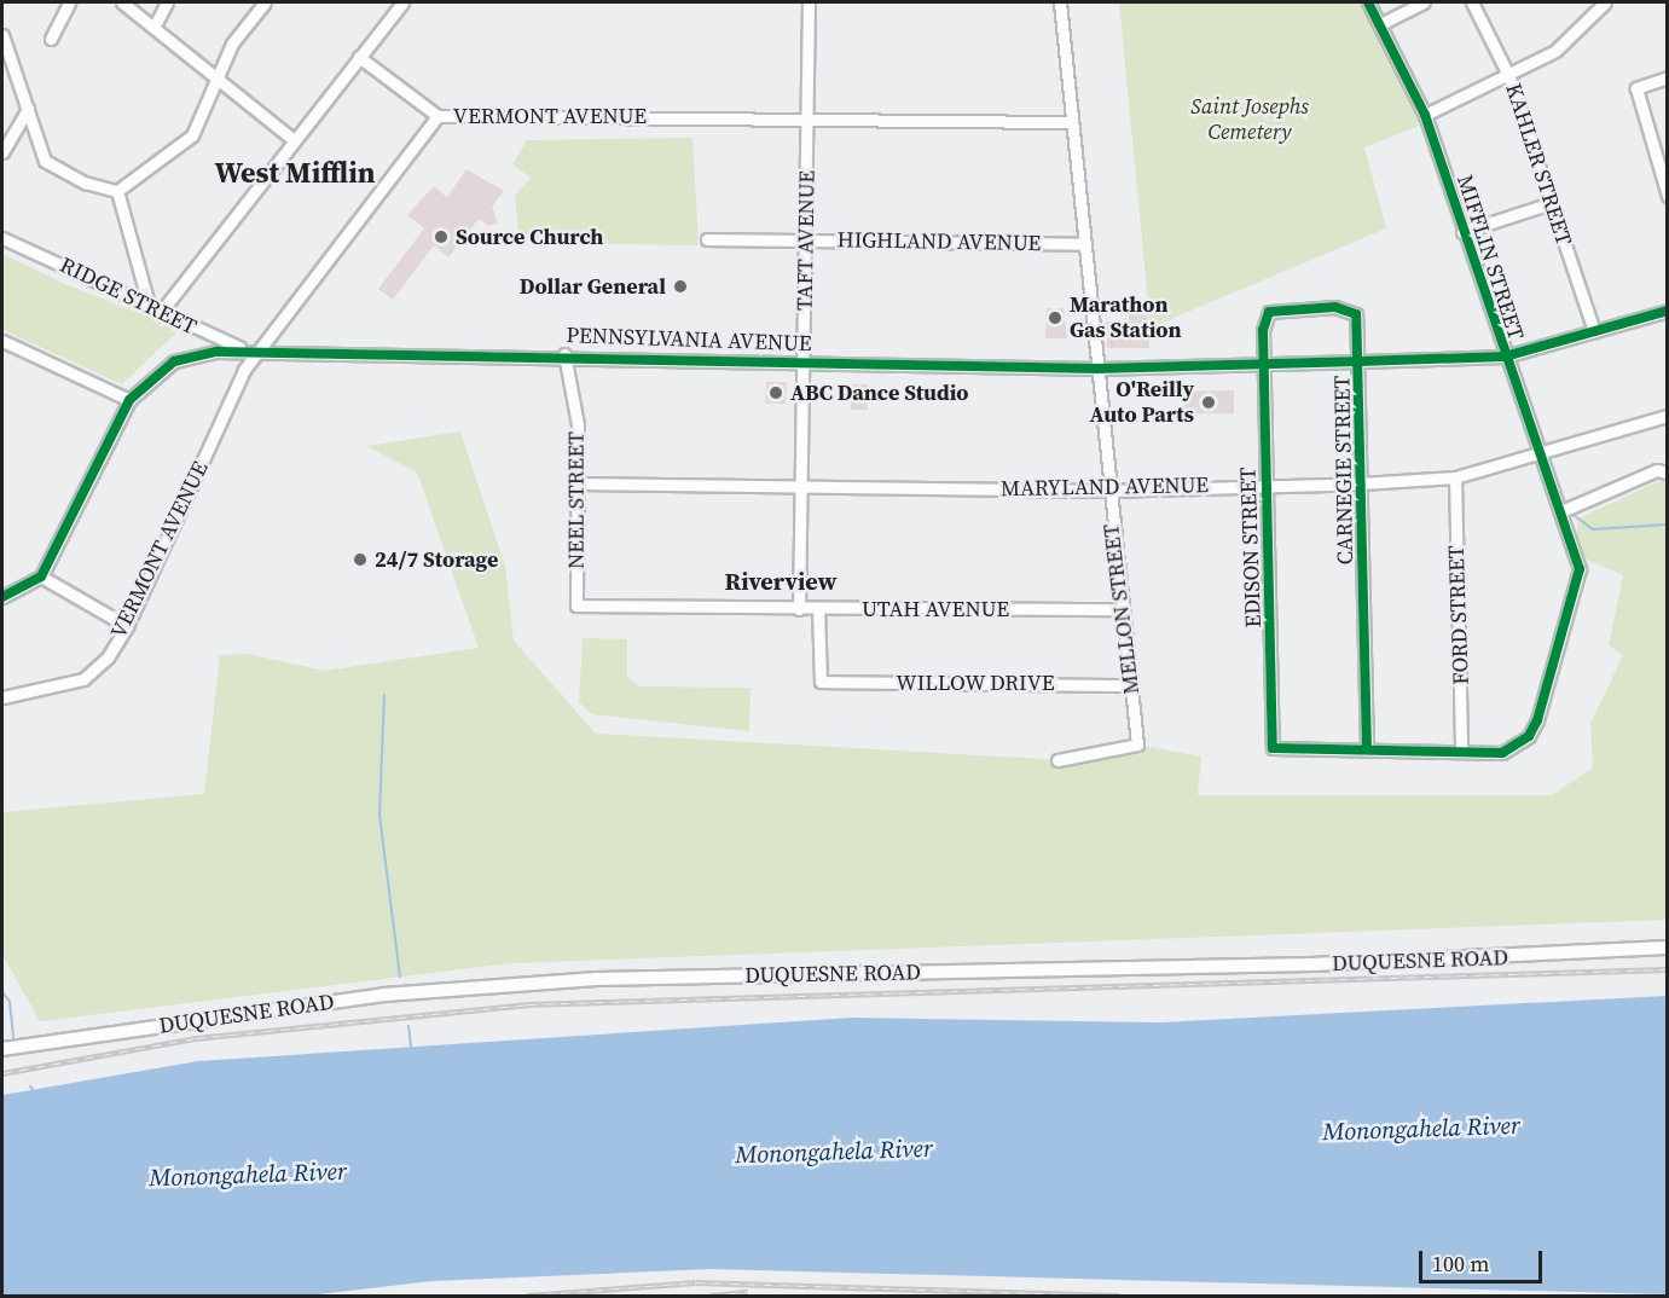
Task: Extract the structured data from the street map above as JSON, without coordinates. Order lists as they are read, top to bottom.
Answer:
{
  "streets": {
    "main road": ["DUQUESNE ROAD"],
    "street": [
      "VERMONT AVENUE",
      "KAHLER STREET",
      "TAFT AVENUE",
      "HIGHLAND AVENUE",
      "MIFFLIN STREET",
      "RIDGE STREET",
      "PENNSYLVANIA AVENUE",
      "CARNEGIE STREET",
      "MARYLAND AVENUE",
      "NEEL STREET",
      "EDISON STREET",
      "UTAH AVENUE",
      "MELLON STREET",
      "FORD STREET",
      "WILLOW DRIVE"
    ]
  },
  "crossings": [
    ["VERMONT AVENUE", "TAFT AVENUE"],
    ["VERMONT AVENUE", "RIDGE STREET"],
    ["VERMONT AVENUE", "PENNSYLVANIA AVENUE"],
    ["VERMONT AVENUE", "MELLON STREET"],
    ["KAHLER STREET", "PENNSYLVANIA AVENUE"],
    ["TAFT AVENUE", "HIGHLAND AVENUE"],
    ["TAFT AVENUE", "PENNSYLVANIA AVENUE"],
    ["TAFT AVENUE", "MARYLAND AVENUE"],
    ["TAFT AVENUE", "UTAH AVENUE"],
    ["HIGHLAND AVENUE", "MELLON STREET"],
    ["MIFFLIN STREET", "PENNSYLVANIA AVENUE"],
    ["MIFFLIN STREET", "CARNEGIE STREET"],
    ["MIFFLIN STREET", "MARYLAND AVENUE"],
    ["MIFFLIN STREET", "EDISON STREET"],
    ["MIFFLIN STREET", "FORD STREET"],
    ["RIDGE STREET", "PENNSYLVANIA AVENUE"],
    ["PENNSYLVANIA AVENUE", "CARNEGIE STREET"],
    ["PENNSYLVANIA AVENUE", "NEEL STREET"],
    ["PENNSYLVANIA AVENUE", "EDISON STREET"],
    ["PENNSYLVANIA AVENUE", "MELLON STREET"],
    ["CARNEGIE STREET", "MARYLAND AVENUE"],
    ["CARNEGIE STREET", "EDISON STREET"],
    ["MARYLAND AVENUE", "NEEL STREET"],
    ["MARYLAND AVENUE", "EDISON STREET"],
    ["MARYLAND AVENUE", "MELLON STREET"],
    ["MARYLAND AVENUE", "FORD STREET"],
    ["NEEL STREET", "UTAH AVENUE"],
    ["UTAH AVENUE", "MELLON STREET"],
    ["UTAH AVENUE", "WILLOW DRIVE"],
    ["MELLON STREET", "WILLOW DRIVE"]
  ],
  "districts": ["West Mifflin", "Riverview"],
  "water": ["Monongahela River"],
  "parks": ["Saint Josephs Cemetery"],
  "places": [
    "Source Church",
    "Dollar General",
    "Marathon Gas Station",
    "ABC Dance Studio",
    "O'Reilly Auto Parts",
    "24/7 Storage"
  ],
  "scale_bar": "100 m"
}
